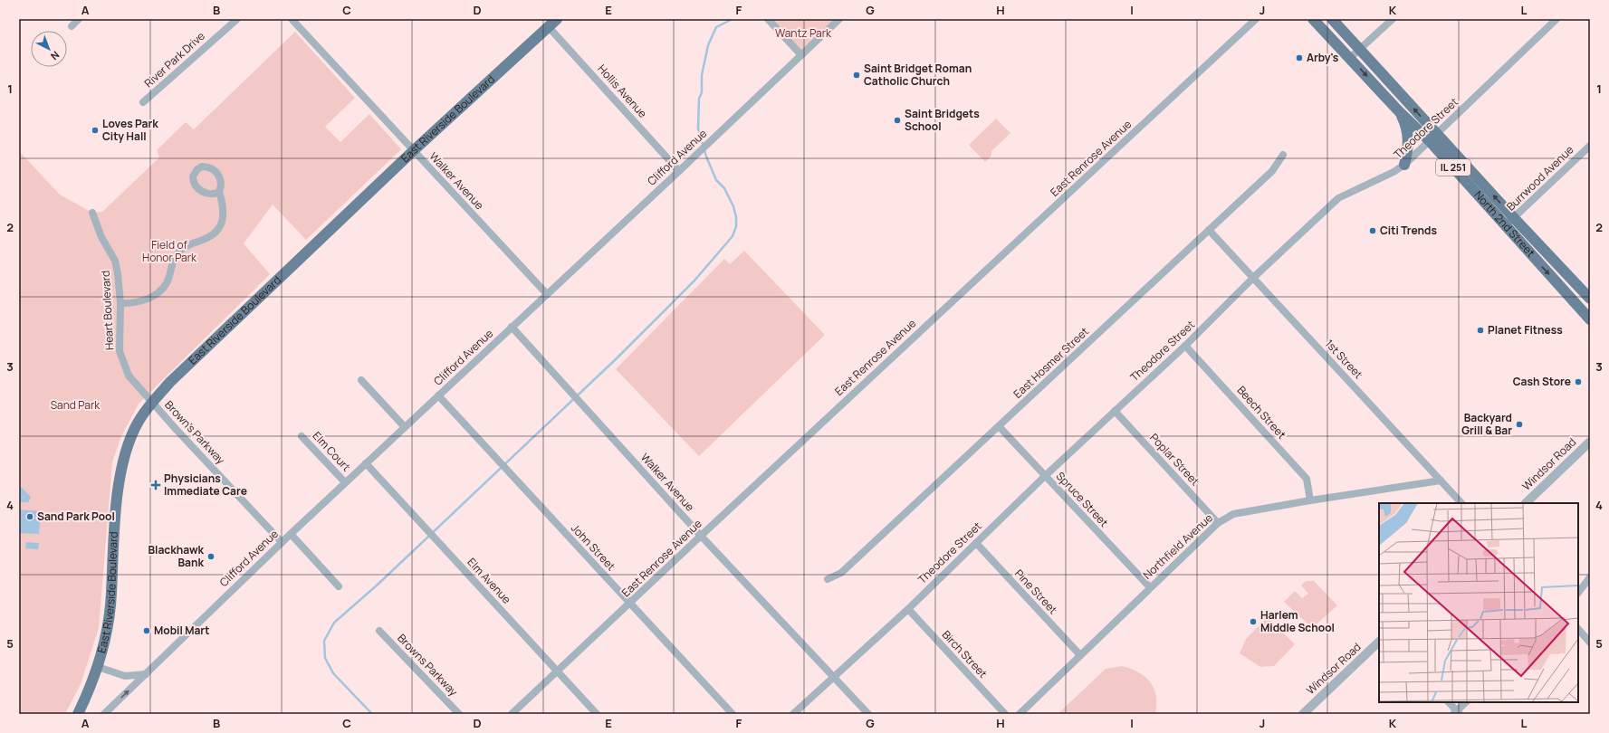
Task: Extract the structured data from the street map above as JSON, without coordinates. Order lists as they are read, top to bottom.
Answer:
{
  "streets": {
    "main road": ["East Riverside Boulevard", "IL 251", "North 2nd Street"],
    "street": [
      "River Park Drive",
      "Hollis Avenue",
      "Theodore Street",
      "Clifford Avenue",
      "East Renrose Avenue",
      "Burrwood Avenue",
      "Walker Avenue",
      "Heart Boulevard",
      "1st Street",
      "East Hosmer Street",
      "Beech Street",
      "Brown's Parkway",
      "Elm Court",
      "Poplar Street",
      "Windsor Road",
      "Spruce Street",
      "Northfield Avenue",
      "John Street",
      "Elm Avenue",
      "Pine Street",
      "Birch Street",
      "Browns Parkway"
    ]
  },
  "crossings": [
    ["Hollis Avenue", "East Riverside Boulevard"],
    ["Hollis Avenue", "Clifford Avenue"],
    ["East Riverside Boulevard", "Walker Avenue"],
    ["East Riverside Boulevard", "Heart Boulevard"],
    ["East Riverside Boulevard", "Brown's Parkway"],
    ["Theodore Street", "Walker Avenue"],
    ["Theodore Street", "North 2nd Street"],
    ["Theodore Street", "1st Street"],
    ["Theodore Street", "Beech Street"],
    ["Theodore Street", "Poplar Street"],
    ["Theodore Street", "Spruce Street"],
    ["Theodore Street", "Pine Street"],
    ["Theodore Street", "Birch Street"],
    ["Clifford Avenue", "Walker Avenue"],
    ["Clifford Avenue", "Brown's Parkway"],
    ["Clifford Avenue", "Elm Court"],
    ["Clifford Avenue", "John Street"],
    ["Clifford Avenue", "Elm Avenue"],
    ["East Renrose Avenue", "Walker Avenue"],
    ["East Renrose Avenue", "John Street"],
    ["East Renrose Avenue", "Elm Avenue"],
    ["Burrwood Avenue", "North 2nd Street"],
    ["Heart Boulevard", "Brown's Parkway"],
    ["1st Street", "East Hosmer Street"],
    ["1st Street", "Northfield Avenue"],
    ["East Hosmer Street", "Spruce Street"],
    ["Beech Street", "Northfield Avenue"],
    ["Poplar Street", "Northfield Avenue"],
    ["Spruce Street", "Northfield Avenue"],
    ["Northfield Avenue", "Pine Street"]
  ],
  "parks": ["Wantz Park", "Field of Honor Park", "Sand Park"],
  "places": {
    "other": [
      "Arby's",
      "Saint Bridget Roman Catholic Church",
      "Saint Bridgets School",
      "Loves Park City Hall",
      "Citi Trends",
      "Planet Fitness",
      "Cash Store",
      "Backyard Grill & Bar",
      "Sand Park Pool",
      "Blackhawk Bank",
      "Harlem Middle School",
      "Mobil Mart"
    ],
    "health": ["Physicians Immediate Care"]
  },
  "north": "bottom right",
  "grid": {
    "columns": [
      "A",
      "B",
      "C",
      "D",
      "E",
      "F",
      "G",
      "H",
      "I",
      "J",
      "K",
      "L"
    ],
    "rows": [
      "1",
      "2",
      "3",
      "4",
      "5"
    ]
  }
}
